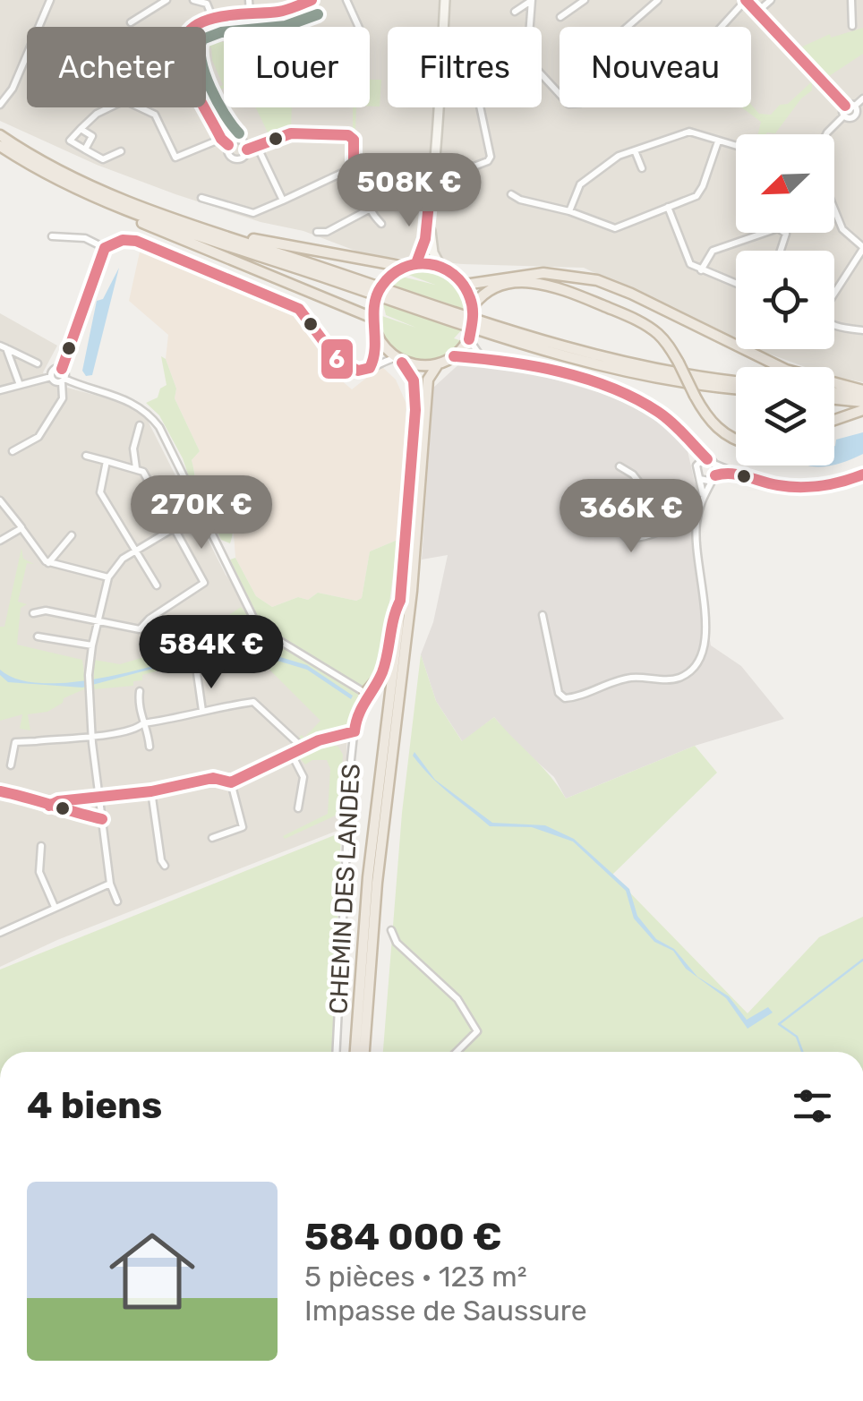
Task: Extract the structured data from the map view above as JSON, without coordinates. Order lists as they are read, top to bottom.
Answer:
{
  "streets": {
    "street": ["CHEMIN DES LANDES"]
  },
  "lines": ["transit line 6"],
  "north": "bottom left",
  "page": {
    "chip": [
      "Acheter",
      "Louer",
      "Filtres",
      "Nouveau"
    ],
    "price": [
      "508K €",
      "270K €",
      "366K €",
      "584K €"
    ],
    "heading": "4 biens",
    "list": [
      {
        "name": "584 000 €",
        "note": "5 pièces · 123 m² · Impasse de Saussure"
      }
    ]
  }
}
